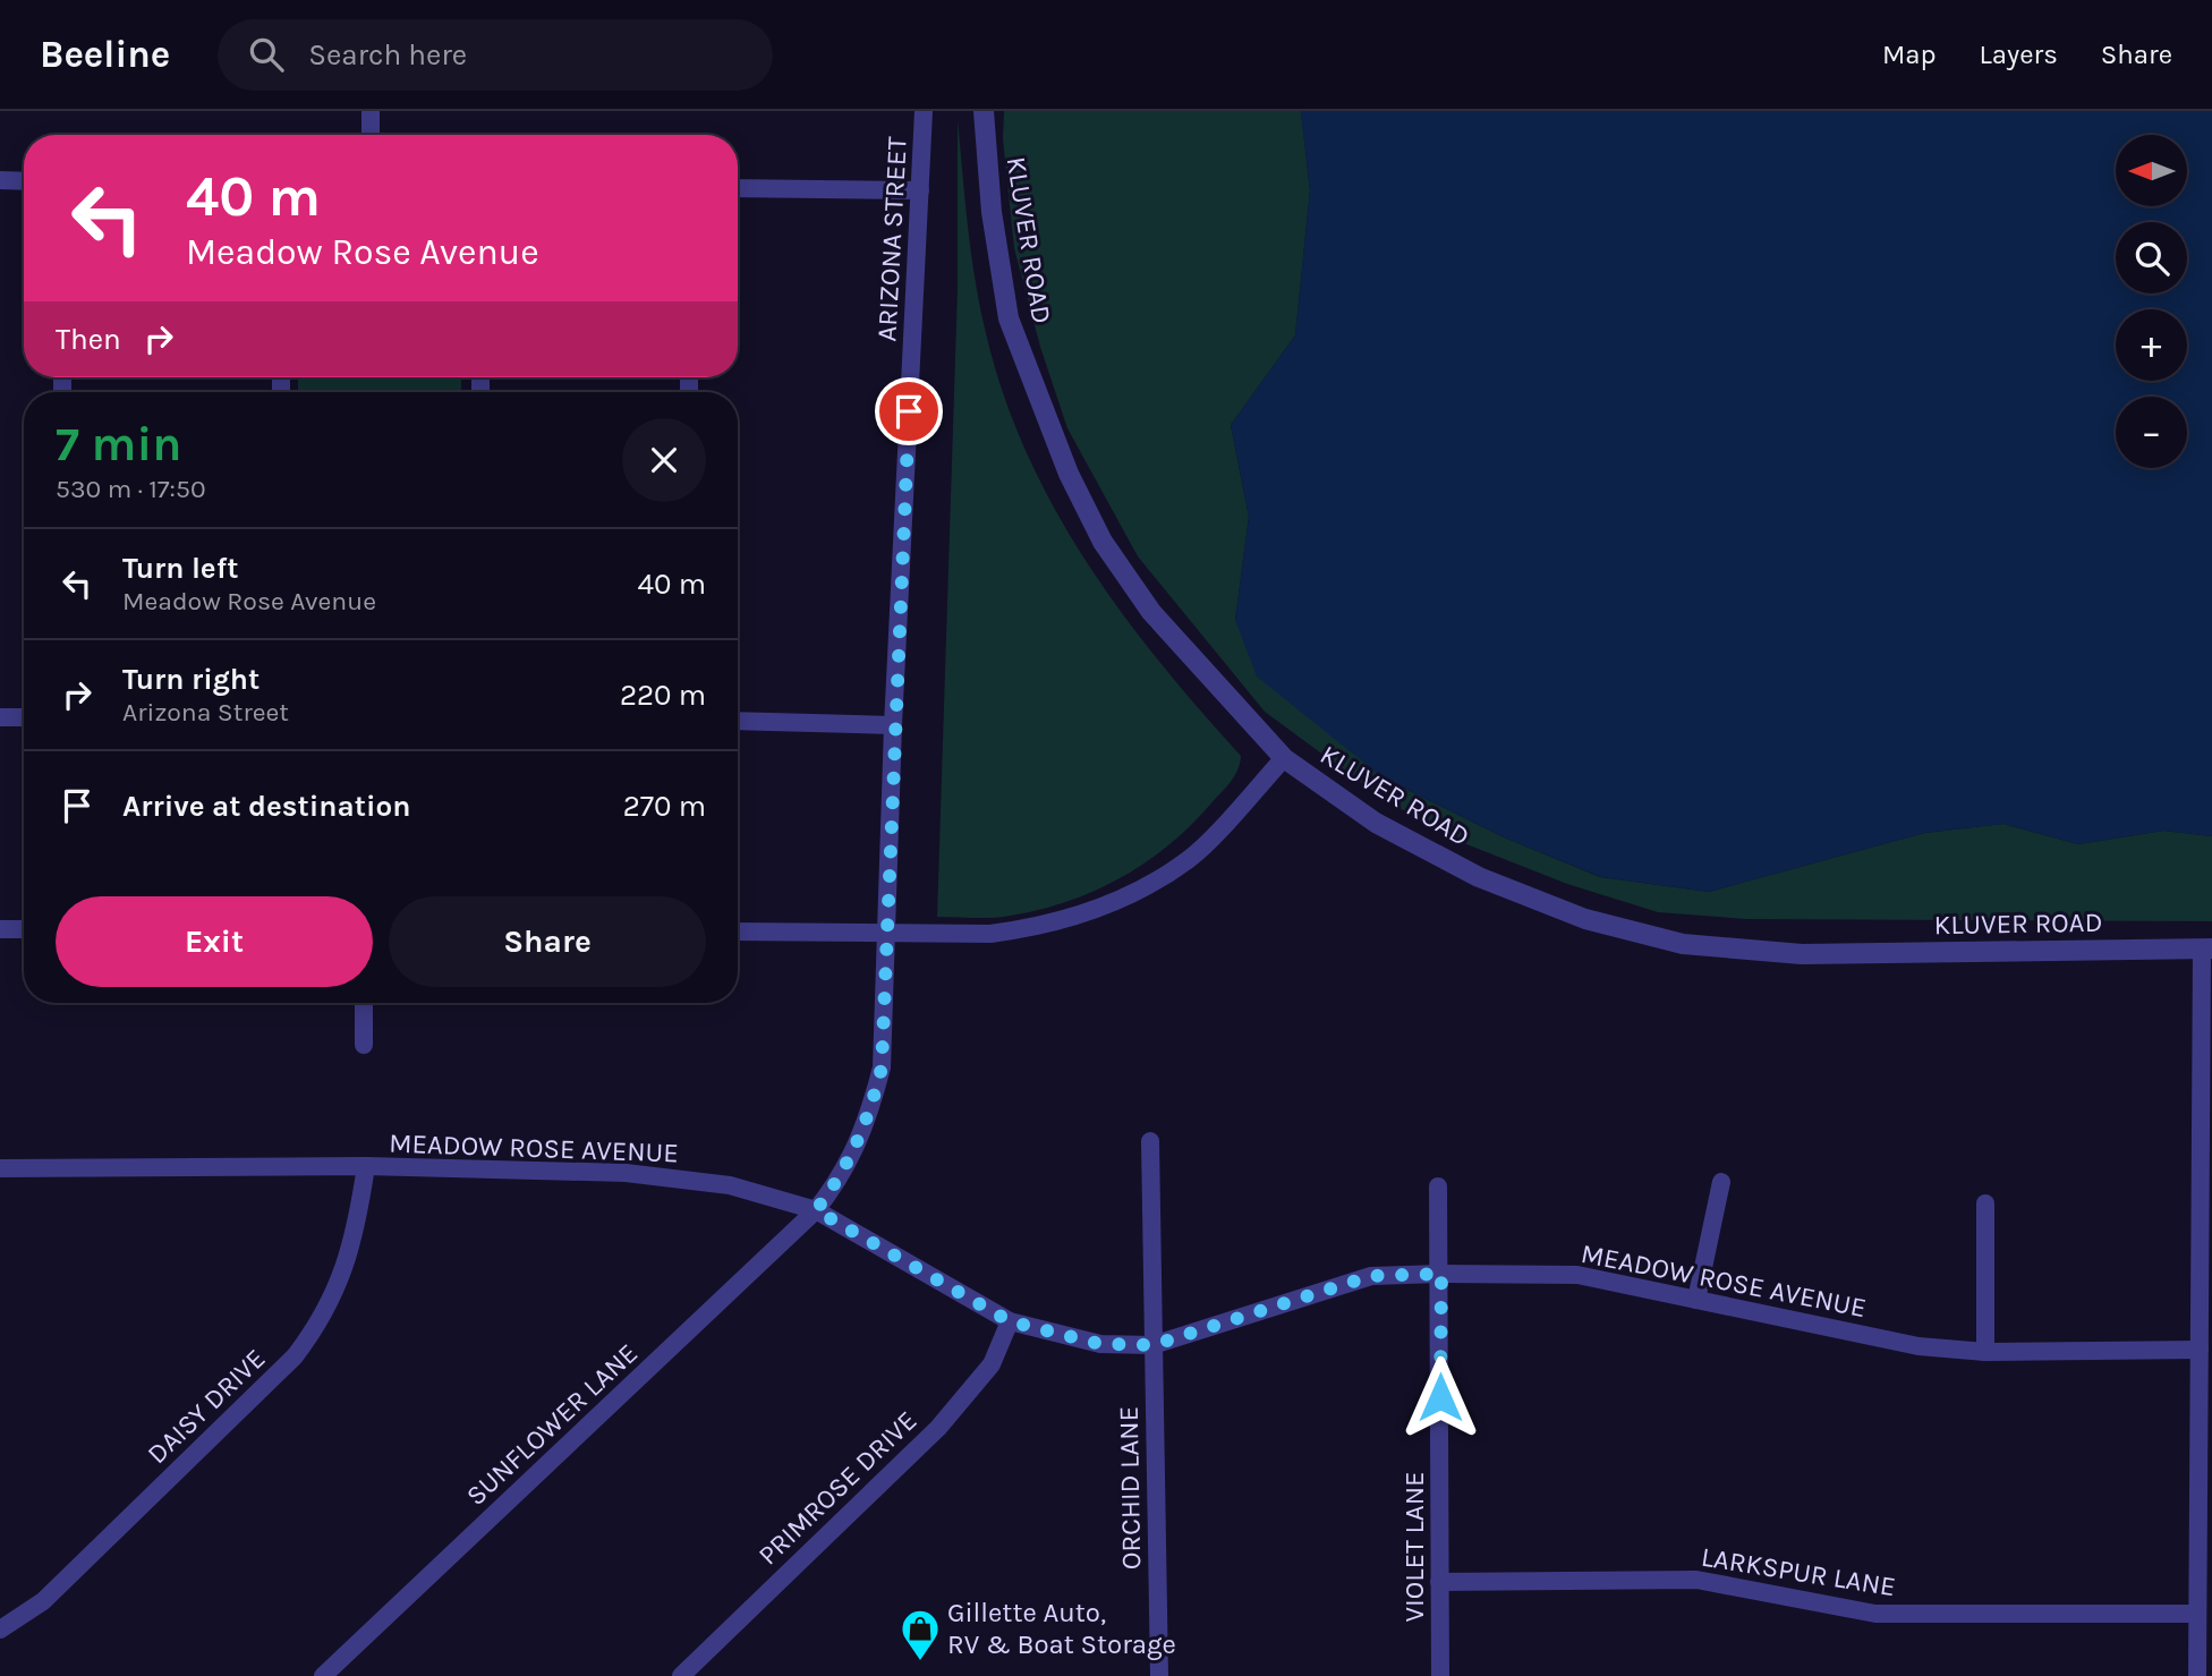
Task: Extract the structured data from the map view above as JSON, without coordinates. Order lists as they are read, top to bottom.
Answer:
{
  "streets": {
    "street": [
      "ARIZONA STREET",
      "KLUVER ROAD",
      "MEADOW ROSE AVENUE",
      "DAISY DRIVE",
      "SUNFLOWER LANE",
      "PRIMROSE DRIVE",
      "ORCHID LANE",
      "VIOLET LANE",
      "LARKSPUR LANE"
    ]
  },
  "crossings": [
    ["ARIZONA STREET", "MEADOW ROSE AVENUE"],
    ["ARIZONA STREET", "SUNFLOWER LANE"],
    ["KLUVER ROAD", "MEADOW ROSE AVENUE"],
    ["KLUVER ROAD", "LARKSPUR LANE"],
    ["MEADOW ROSE AVENUE", "DAISY DRIVE"],
    ["MEADOW ROSE AVENUE", "SUNFLOWER LANE"],
    ["MEADOW ROSE AVENUE", "PRIMROSE DRIVE"],
    ["MEADOW ROSE AVENUE", "ORCHID LANE"],
    ["MEADOW ROSE AVENUE", "VIOLET LANE"],
    ["VIOLET LANE", "LARKSPUR LANE"]
  ],
  "places": {
    "shop": ["Gillette Auto, RV & Boat Storage"]
  },
  "north": "left",
  "page": {
    "header": "Beeline",
    "search": "Search here",
    "nav": ["Map", "Layers", "Share"],
    "map_buttons": ["+", "−"],
    "turn": ["40 m", "Meadow Rose Avenue"],
    "then": "Then",
    "heading": ["7 min", "530 m · 17:50"],
    "list": [
      {
        "name": "Turn left",
        "note": "Meadow Rose Avenue",
        "value": "40 m"
      },
      {
        "name": "Turn right",
        "note": "Arizona Street",
        "value": "220 m"
      },
      {
        "name": "Arrive at destination",
        "value": "270 m"
      }
    ],
    "buttons": ["Exit", "Share"]
  }
}
